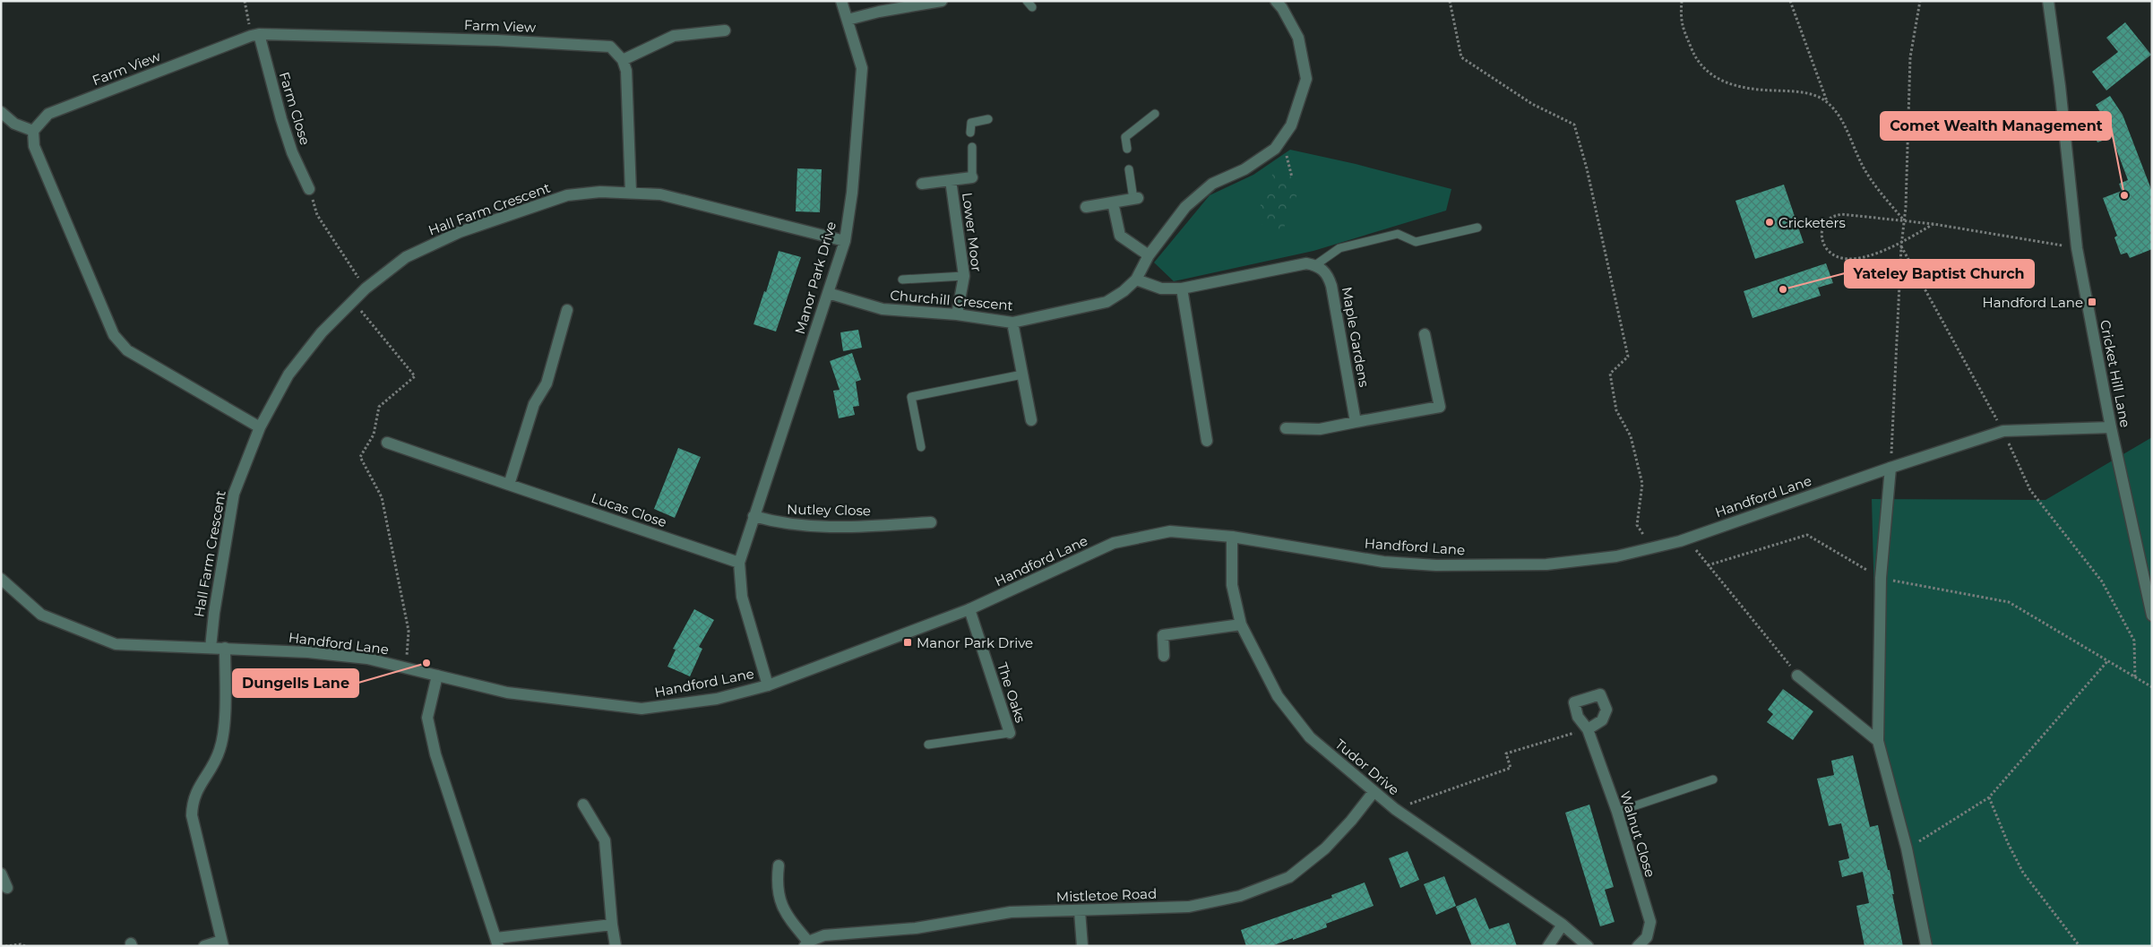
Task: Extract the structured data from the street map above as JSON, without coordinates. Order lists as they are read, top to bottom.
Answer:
{
  "streets": {
    "street": [
      "Farm View",
      "Farm Close",
      "Hall Farm Crescent",
      "Lower Moor",
      "Manor Park Drive",
      "Churchill Crescent",
      "Maple Gardens",
      "Cricket Hill Lane",
      "Handford Lane",
      "Lucas Close",
      "Nutley Close",
      "The Oaks",
      "Tudor Drive",
      "Walnut Close",
      "Mistletoe Road"
    ]
  },
  "crossings": [
    ["Farm View", "Farm Close"],
    ["Hall Farm Crescent", "Manor Park Drive"],
    ["Hall Farm Crescent", "Handford Lane"],
    ["Lower Moor", "Churchill Crescent"],
    ["Manor Park Drive", "Churchill Crescent"],
    ["Manor Park Drive", "Handford Lane"],
    ["Manor Park Drive", "Lucas Close"],
    ["Manor Park Drive", "Nutley Close"],
    ["Cricket Hill Lane", "Handford Lane"],
    ["Handford Lane", "The Oaks"],
    ["Handford Lane", "Tudor Drive"],
    ["Tudor Drive", "Mistletoe Road"]
  ],
  "places": {
    "other": [
      "Comet Wealth Management",
      "Cricketers",
      "Yateley Baptist Church",
      "Dungells Lane"
    ],
    "transit": ["Handford Lane", "Manor Park Drive"]
  }
}
